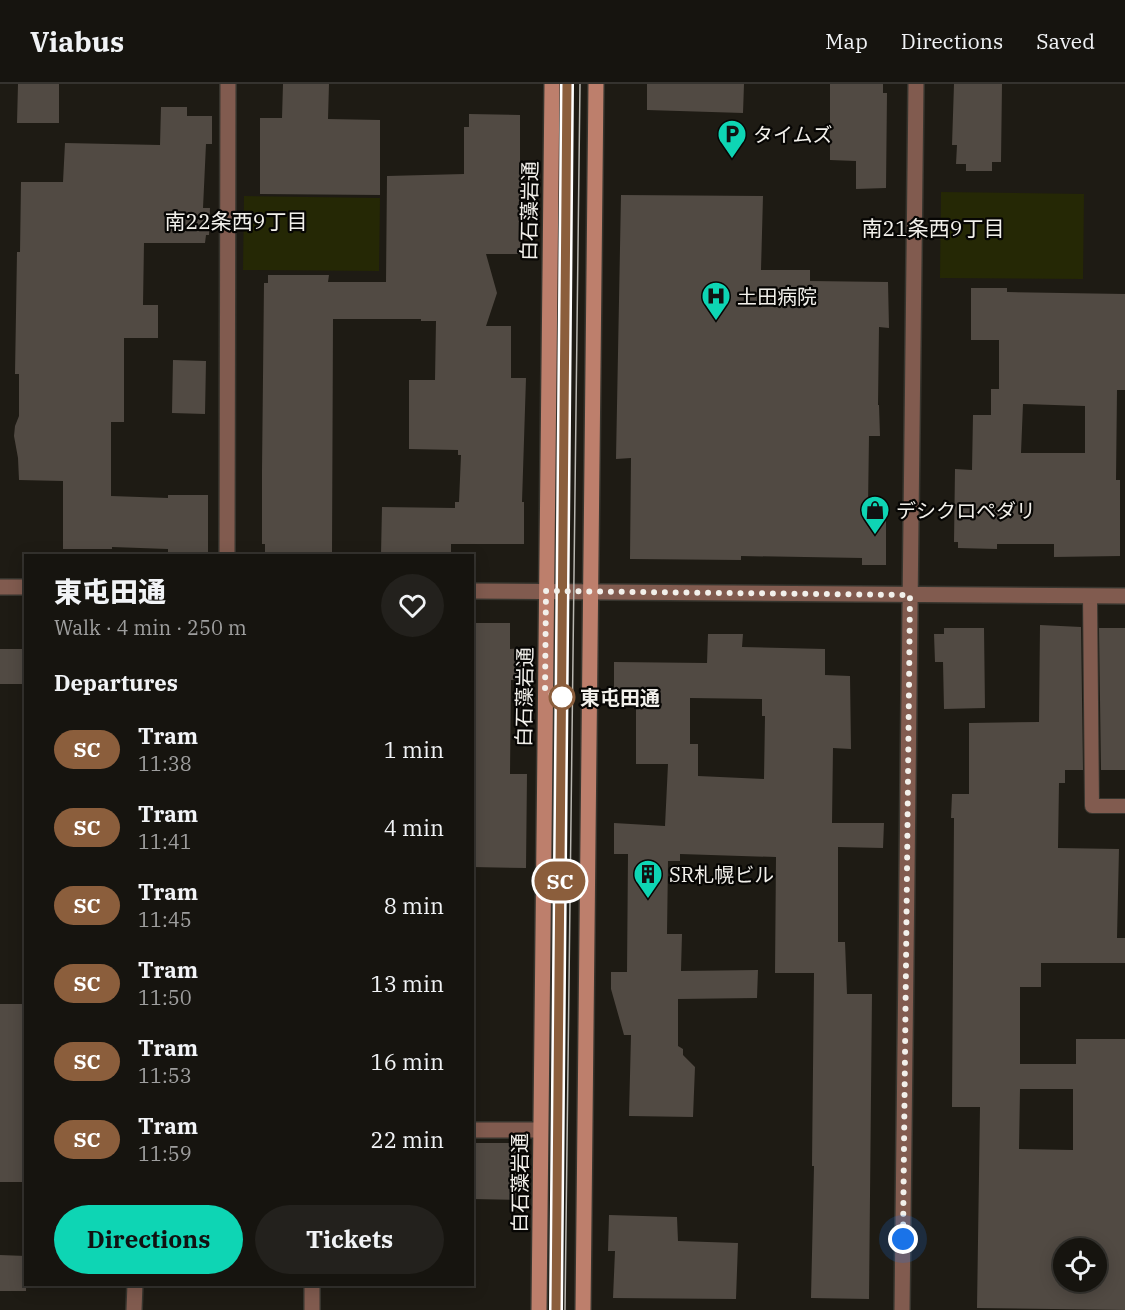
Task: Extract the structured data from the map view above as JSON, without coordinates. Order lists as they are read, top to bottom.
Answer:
{
  "streets": {
    "main road": ["白石藻岩通"]
  },
  "districts": ["南22条西9丁目", "南21条西9丁目"],
  "places": {
    "parking": ["タイムズ"],
    "hospital": ["土田病院"],
    "shop": ["デシクロペダリ"],
    "other": ["東屯田通"],
    "building": ["SR札幌ビル"]
  },
  "lines": ["tram line SC"],
  "page": {
    "header": "Viabus",
    "nav": ["Map", "Directions", "Saved"],
    "on_map": "SC",
    "heading": [
      ["東屯田通", "Walk · 4 min · 250 m"],
      "Departures"
    ],
    "list": [
      {
        "mark": "SC",
        "name": "Tram",
        "note": "11:38",
        "value": "1 min"
      },
      {
        "mark": "SC",
        "name": "Tram",
        "note": "11:41",
        "value": "4 min"
      },
      {
        "mark": "SC",
        "name": "Tram",
        "note": "11:45",
        "value": "8 min"
      },
      {
        "mark": "SC",
        "name": "Tram",
        "note": "11:50",
        "value": "13 min"
      },
      {
        "mark": "SC",
        "name": "Tram",
        "note": "11:53",
        "value": "16 min"
      },
      {
        "mark": "SC",
        "name": "Tram",
        "note": "11:59",
        "value": "22 min"
      }
    ],
    "buttons": ["Directions", "Tickets"]
  }
}
